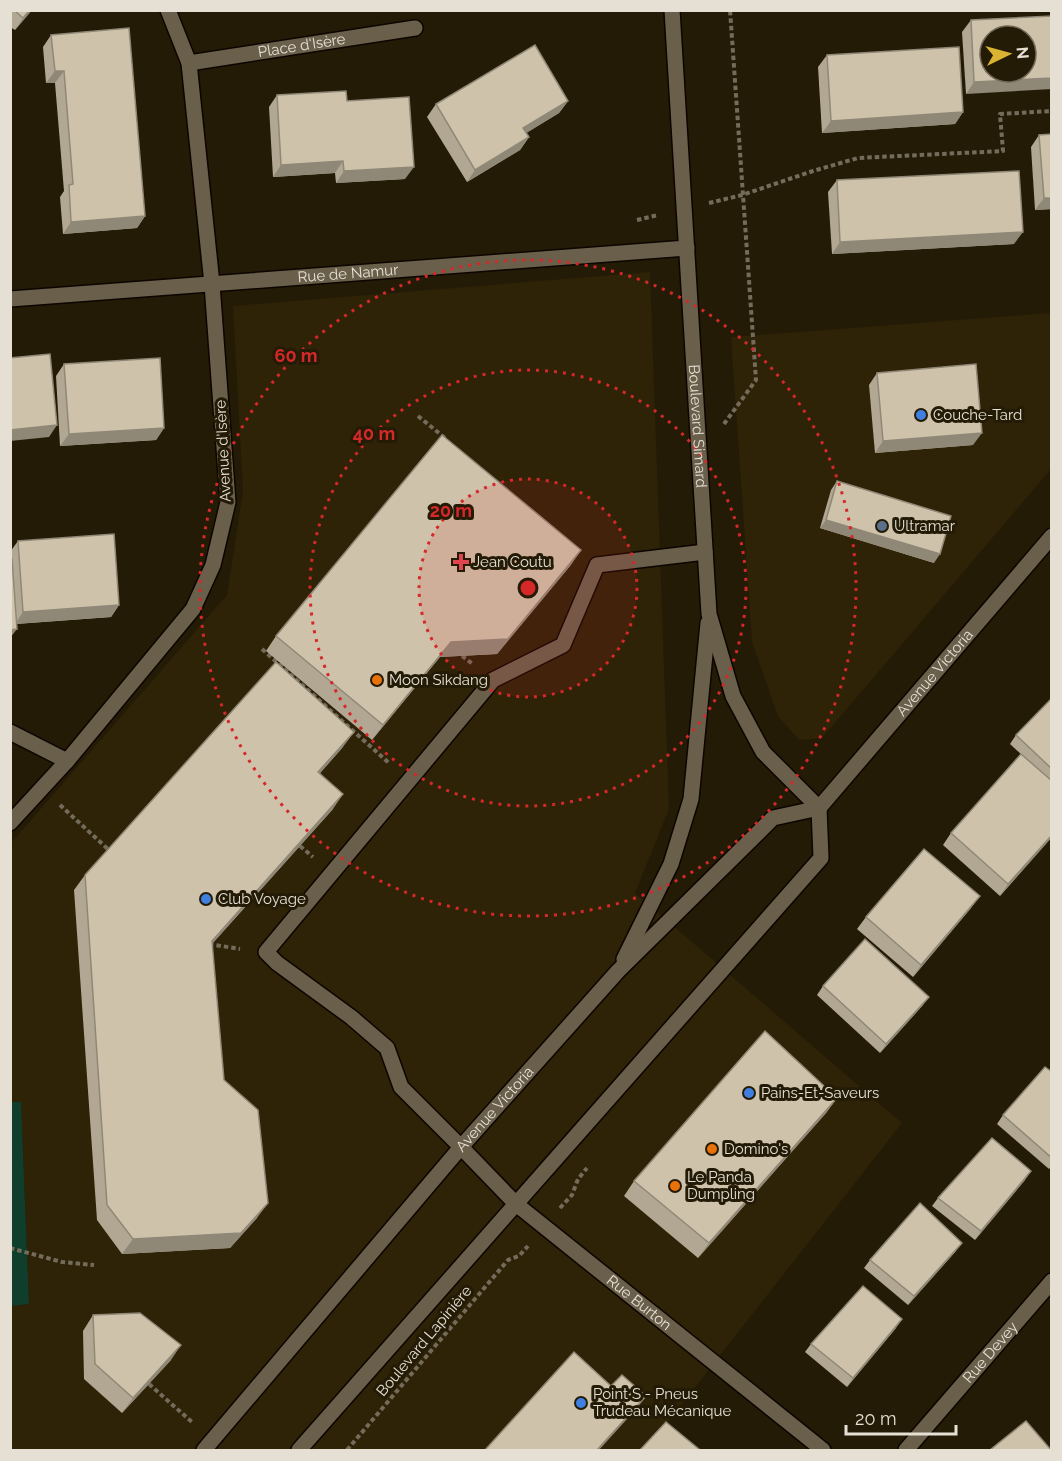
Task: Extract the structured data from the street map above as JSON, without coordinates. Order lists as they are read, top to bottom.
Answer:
{
  "streets": {
    "street": [
      "Place d'Isère",
      "Rue de Namur",
      "Boulevard Simard",
      "Avenue d'Isère",
      "Avenue Victoria",
      "Rue Burton",
      "Rue Devey"
    ],
    "path": ["Boulevard Lapinière"]
  },
  "crossings": [
    ["Place d'Isère", "Avenue d'Isère"],
    ["Rue de Namur", "Boulevard Simard"],
    ["Rue de Namur", "Avenue d'Isère"],
    ["Boulevard Simard", "Avenue Victoria"],
    ["Avenue Victoria", "Rue Burton"]
  ],
  "places": {
    "other": [
      "Couche-Tard",
      "Ultramar",
      "Moon Sikdang",
      "Club Voyage",
      "Pains-Et-Saveurs",
      "Domino's",
      "Le Panda Dumpling",
      "Point S - Pneus Trudeau Mécanique"
    ],
    "health": ["Jean Coutu"]
  },
  "scale_bar": "20 m",
  "north": "right",
  "rings": ["60 m", "40 m", "20 m"]
}
